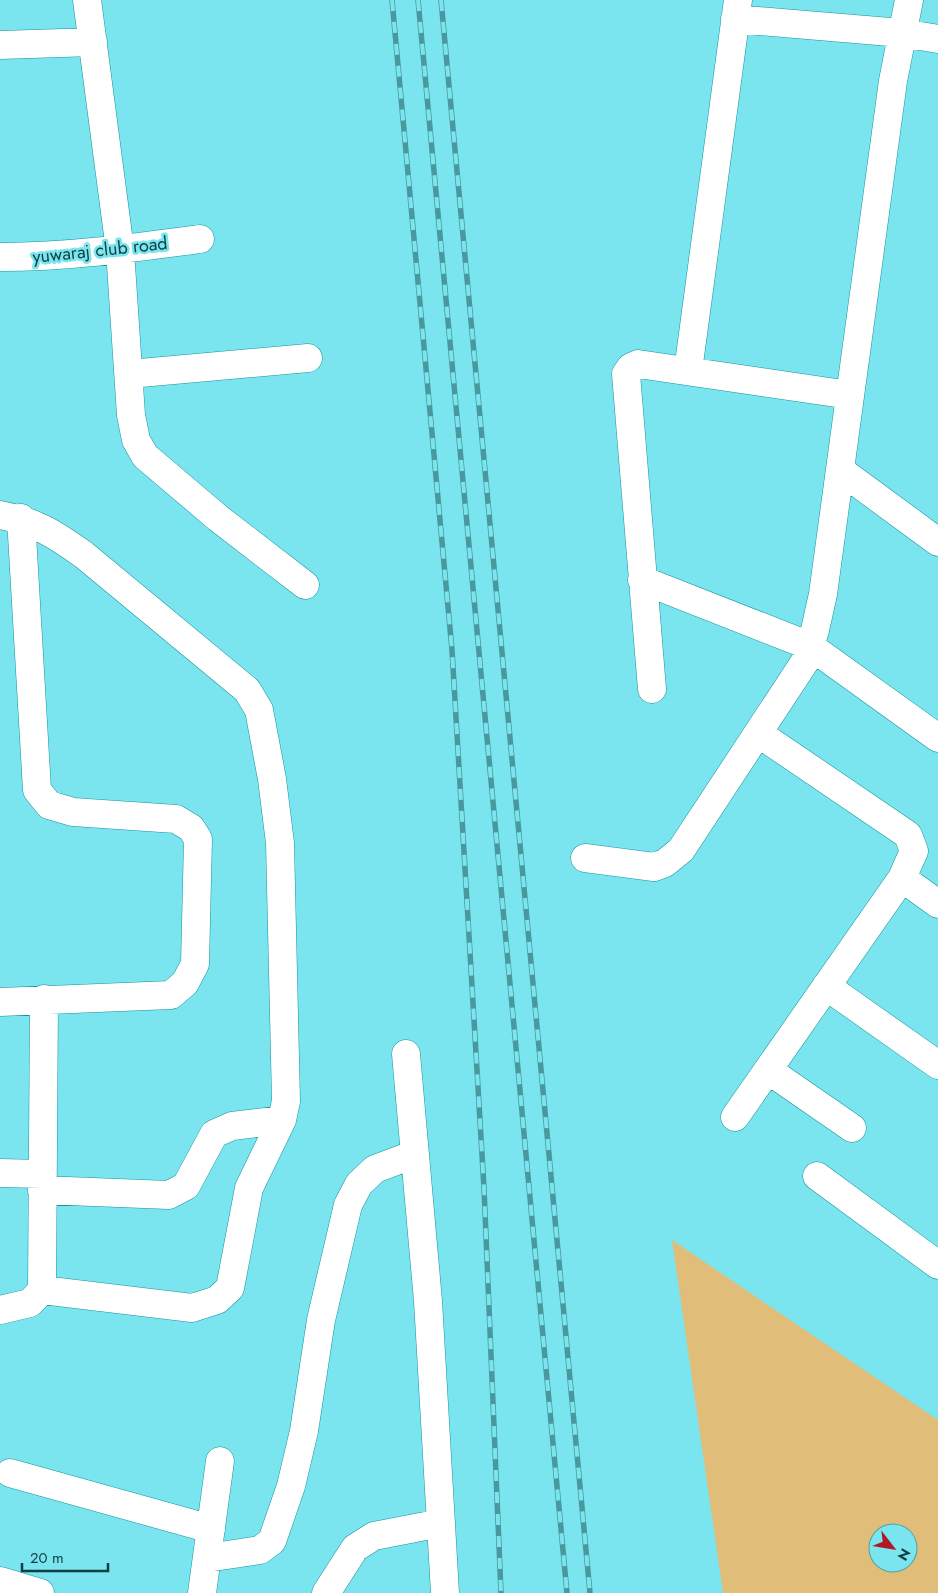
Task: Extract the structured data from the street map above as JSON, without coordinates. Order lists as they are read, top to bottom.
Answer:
{
  "streets": {
    "street": ["yuwaraj club road"]
  },
  "scale_bar": "20 m",
  "north": "bottom right"
}
